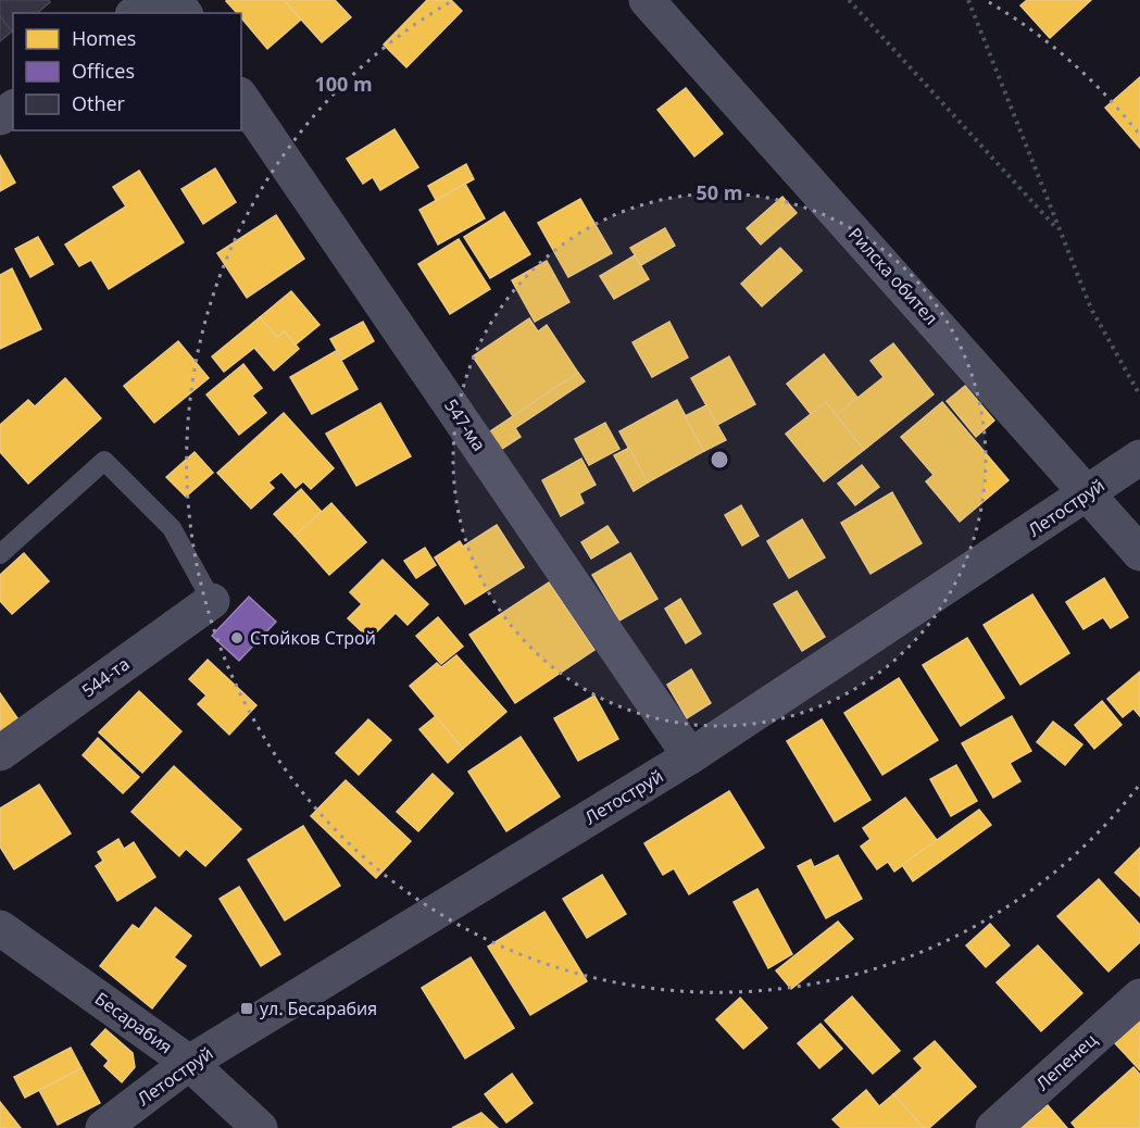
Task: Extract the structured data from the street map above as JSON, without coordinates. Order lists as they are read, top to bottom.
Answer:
{
  "streets": {
    "street": [
      "Рилска обител",
      "547-ма",
      "Летоструй",
      "544-та",
      "Бесарабия",
      "Лепенец"
    ]
  },
  "crossings": [
    ["Рилска обител", "Летоструй"],
    ["547-ма", "Летоструй"],
    ["Летоструй", "Бесарабия"]
  ],
  "places": {
    "other": ["Стойков Строй"],
    "transit": ["ул. Бесарабия"]
  },
  "legend": ["Homes", "Offices", "Other"],
  "rings": ["100 m", "50 m"]
}
